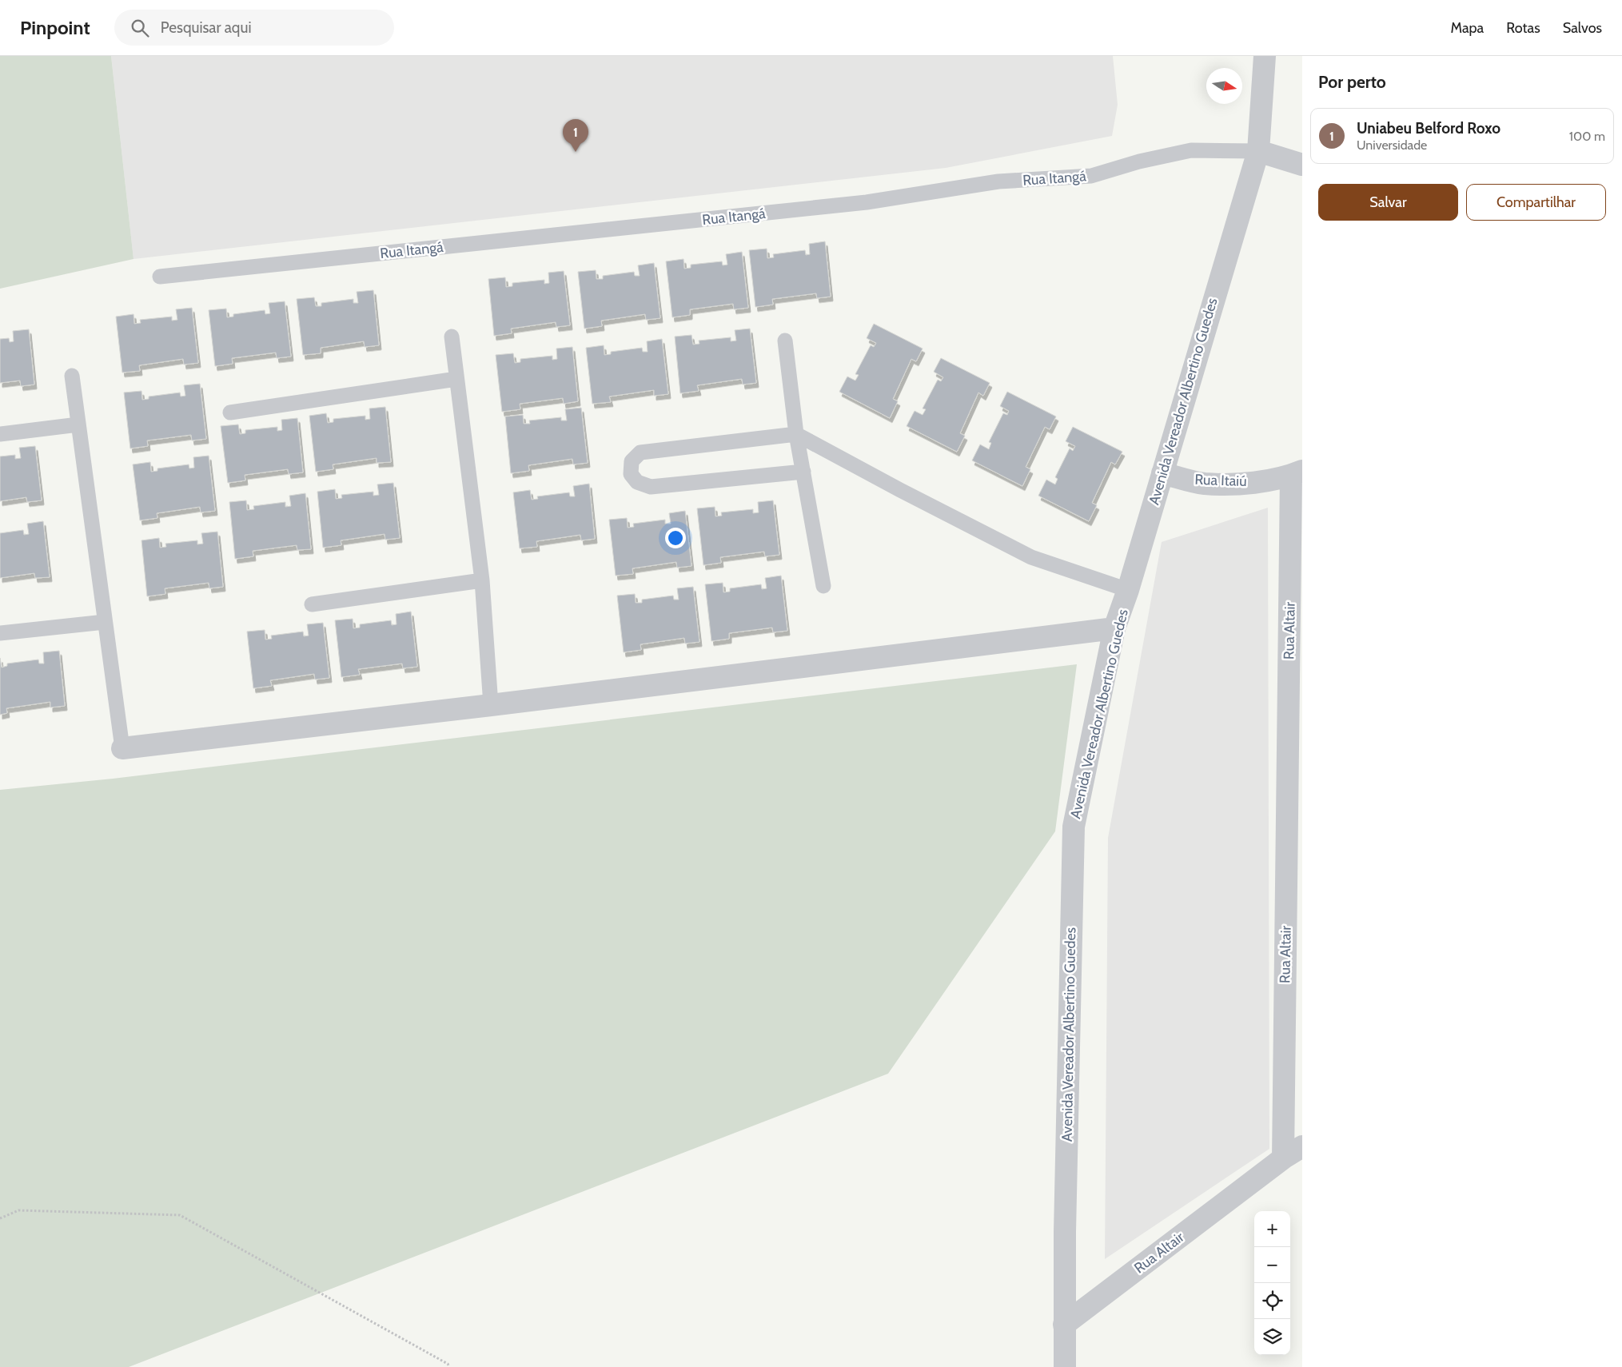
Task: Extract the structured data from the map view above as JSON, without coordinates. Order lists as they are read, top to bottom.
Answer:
{
  "streets": {
    "street": [
      "Rua Itangá",
      "Avenida Vereador Albertino Guedes",
      "Rua Itaiú",
      "Rua Altair"
    ]
  },
  "crossings": [
    ["Rua Itangá", "Avenida Vereador Albertino Guedes"],
    ["Avenida Vereador Albertino Guedes", "Rua Itaiú"],
    ["Avenida Vereador Albertino Guedes", "Rua Altair"],
    ["Rua Itaiú", "Rua Altair"]
  ],
  "north": "right",
  "page": {
    "header": "Pinpoint",
    "search": "Pesquisar aqui",
    "nav": ["Mapa", "Rotas", "Salvos"],
    "heading": "Por perto",
    "list": [
      {
        "mark": "1",
        "name": "Uniabeu Belford Roxo",
        "note": "Universidade",
        "value": "100 m"
      }
    ],
    "pins": "1",
    "buttons": ["Salvar", "Compartilhar"],
    "map_buttons": ["+", "−"]
  }
}
